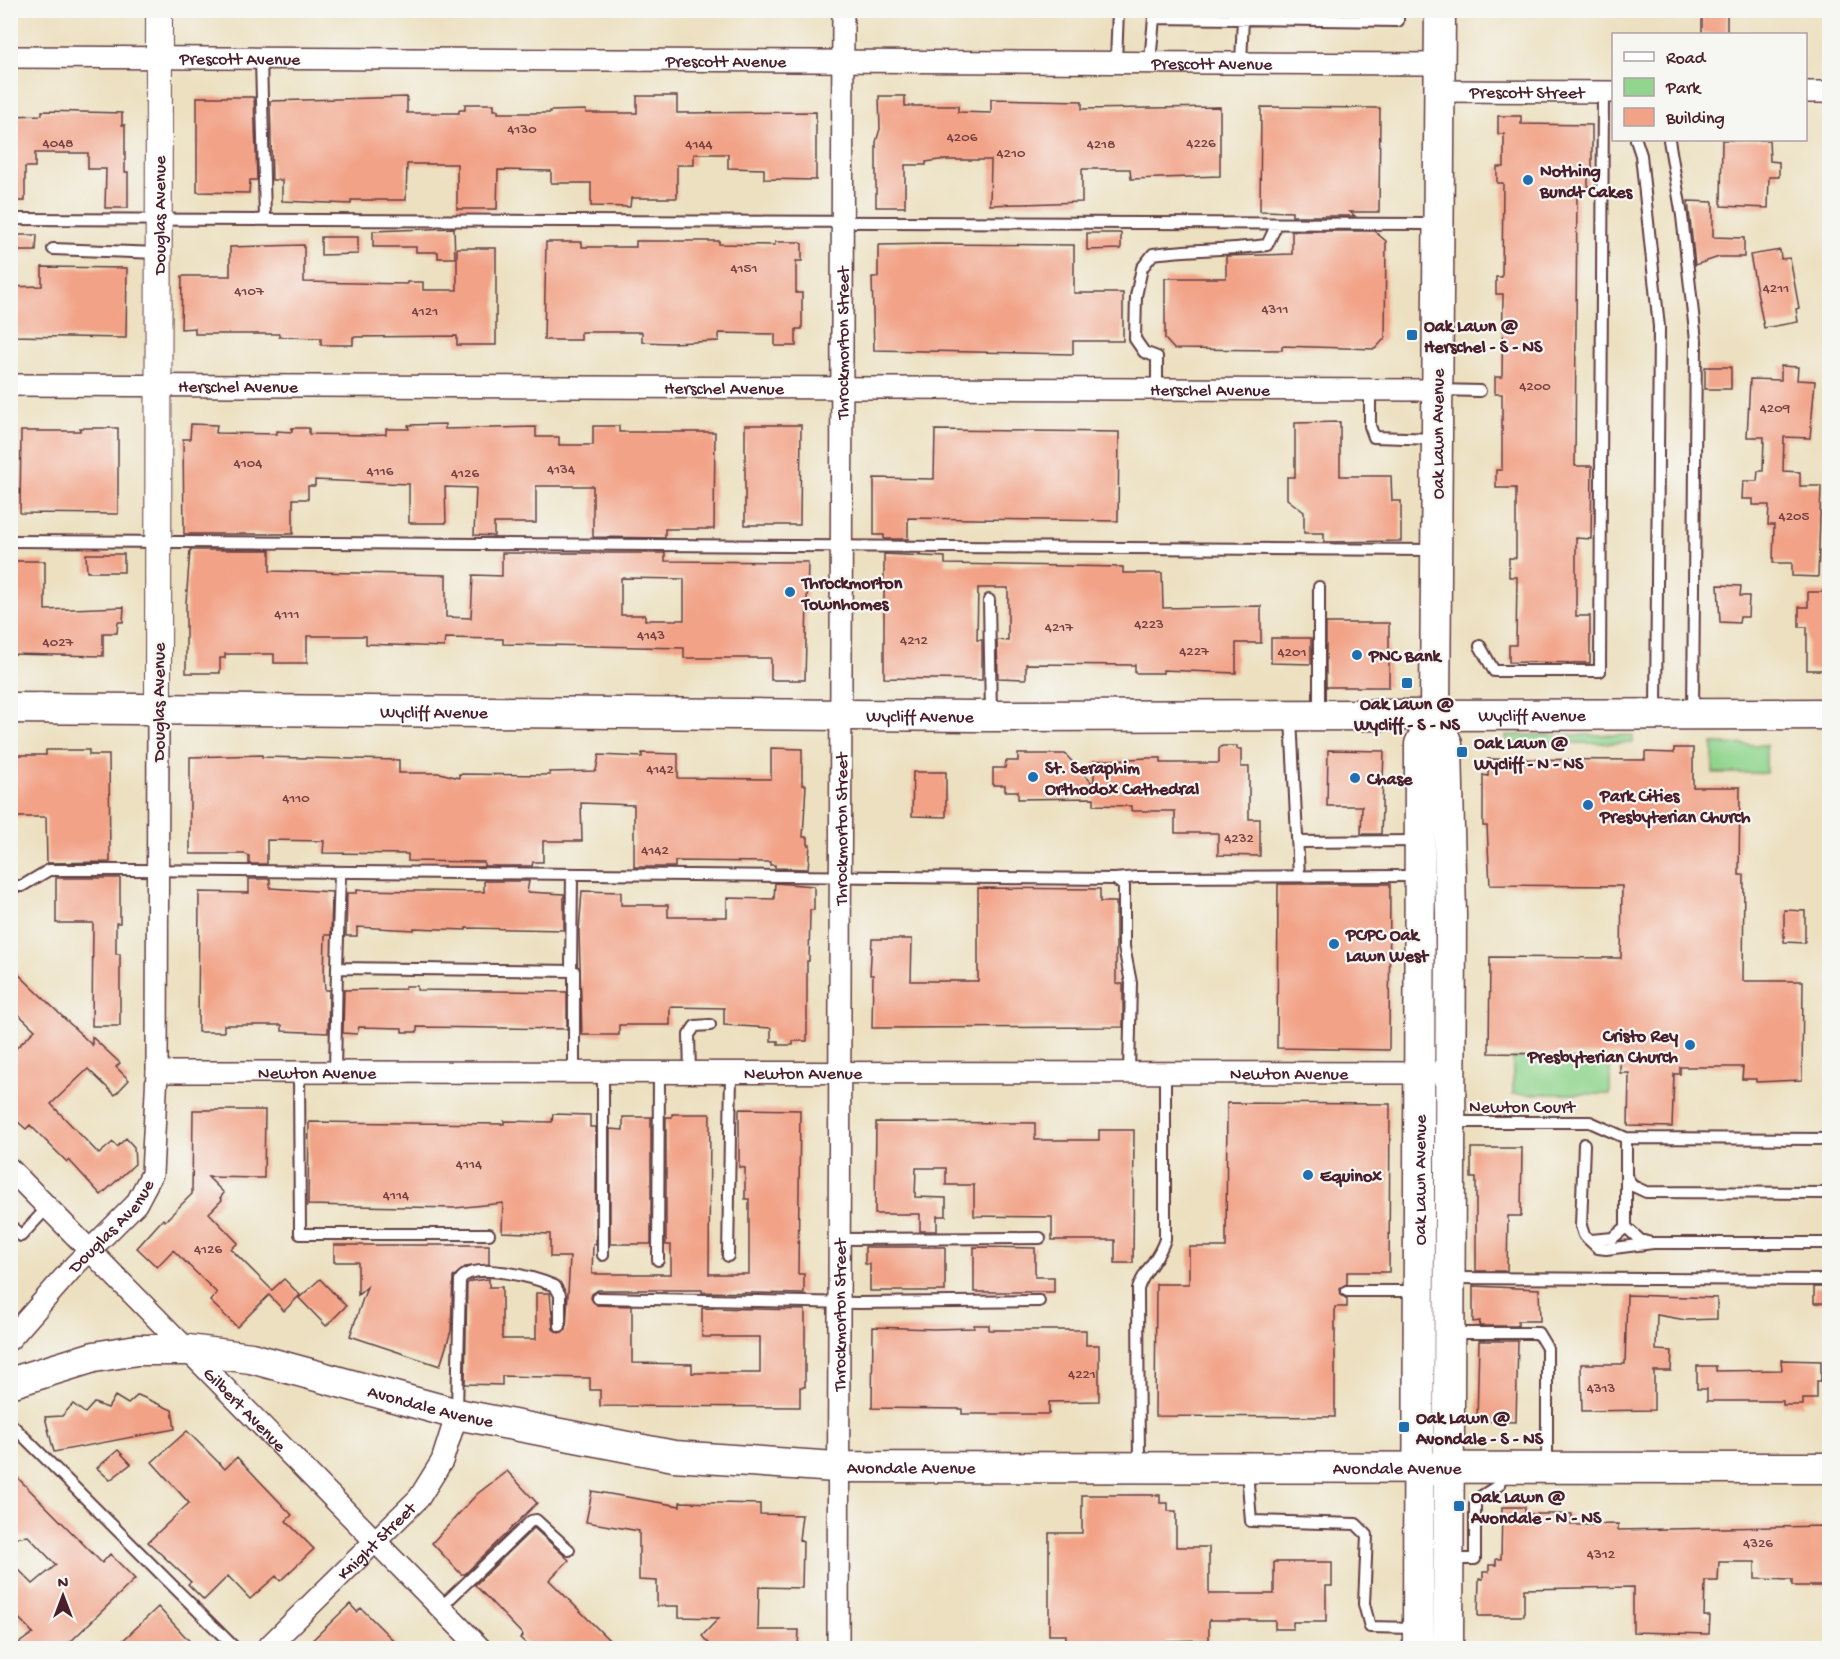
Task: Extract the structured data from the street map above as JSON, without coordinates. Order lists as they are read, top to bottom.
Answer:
{
  "streets": {
    "main road": ["Oak Lawn Avenue", "Wycliff Avenue", "Avondale Avenue"],
    "street": [
      "Prescott Avenue",
      "Prescott Street",
      "Douglas Avenue",
      "Throckmorton Street",
      "Herschel Avenue",
      "Newton Avenue",
      "Gilbert Avenue",
      "Knight Street"
    ],
    "lane": ["Newton Court"]
  },
  "crossings": [
    ["Prescott Avenue", "Prescott Street"],
    ["Prescott Avenue", "Douglas Avenue"],
    ["Prescott Avenue", "Throckmorton Street"],
    ["Prescott Avenue", "Oak Lawn Avenue"],
    ["Prescott Street", "Oak Lawn Avenue"],
    ["Douglas Avenue", "Herschel Avenue"],
    ["Douglas Avenue", "Wycliff Avenue"],
    ["Douglas Avenue", "Newton Avenue"],
    ["Douglas Avenue", "Gilbert Avenue"],
    ["Throckmorton Street", "Herschel Avenue"],
    ["Throckmorton Street", "Wycliff Avenue"],
    ["Throckmorton Street", "Newton Avenue"],
    ["Throckmorton Street", "Avondale Avenue"],
    ["Herschel Avenue", "Oak Lawn Avenue"],
    ["Oak Lawn Avenue", "Wycliff Avenue"],
    ["Oak Lawn Avenue", "Newton Avenue"],
    ["Oak Lawn Avenue", "Newton Court"],
    ["Oak Lawn Avenue", "Avondale Avenue"],
    ["Avondale Avenue", "Gilbert Avenue"],
    ["Avondale Avenue", "Knight Street"],
    ["Gilbert Avenue", "Knight Street"]
  ],
  "places": {
    "other": [
      "Nothing Bundt Cakes",
      "Throckmorton Townhomes",
      "PNC Bank",
      "St. Seraphim Orthodox Cathedral",
      "Chase",
      "Park Cities Presbyterian Church",
      "PCPC Oak Lawn West",
      "Cristo Rey Presbyterian Church",
      "Equinox"
    ],
    "transit": [
      "Oak Lawn @ Herschel - S - NS",
      "Oak Lawn @ Wycliff - S - NS",
      "Oak Lawn @ Wycliff - N - NS",
      "Oak Lawn @ Avondale - S - NS",
      "Oak Lawn @ Avondale - N - NS"
    ]
  },
  "house_numbers": [
    "4130",
    "4206",
    "4048",
    "4226",
    "4144",
    "4218",
    "4210",
    "4151",
    "4211",
    "4107",
    "4311",
    "4121",
    "4200",
    "4209",
    "4104",
    "4134",
    "4116",
    "4126",
    "4205",
    "4111",
    "4223",
    "4217",
    "4143",
    "4212",
    "4027",
    "4227",
    "4201",
    "4142",
    "4110",
    "4232",
    "4142",
    "4114",
    "4114",
    "4126",
    "4221",
    "4313",
    "4326",
    "4312"
  ],
  "legend": ["Road", "Park", "Building"],
  "north": "top"
}
